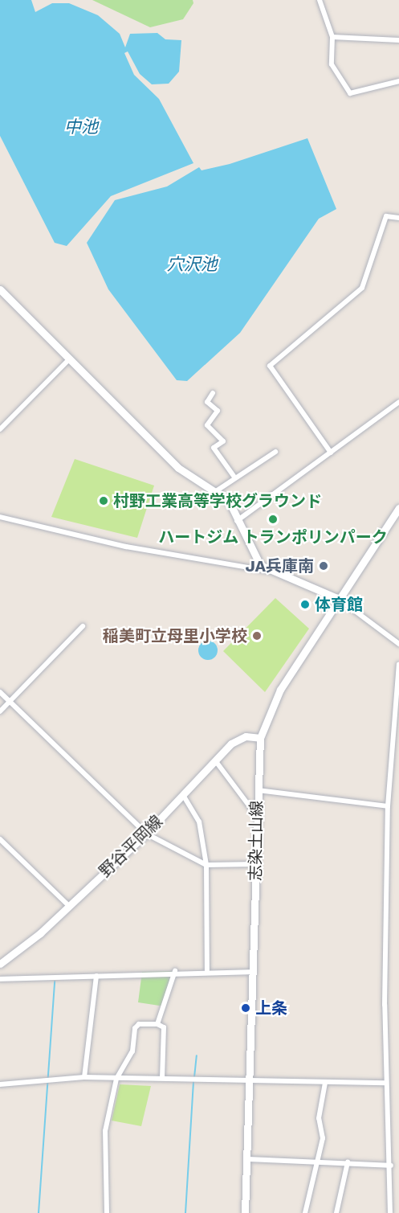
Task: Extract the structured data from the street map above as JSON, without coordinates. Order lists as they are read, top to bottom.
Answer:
{
  "streets": {
    "main road": ["志染土山線", "野谷平岡線"]
  },
  "crossings": [
    ["志染土山線", "野谷平岡線"]
  ],
  "water": ["中池", "穴沢池"],
  "places": [
    "村野工業高等学校グラウンド",
    "ハートジム トランポリンパーク",
    "JA兵庫南",
    "体育館",
    "稲美町立母里小学校",
    "上条"
  ]
}
